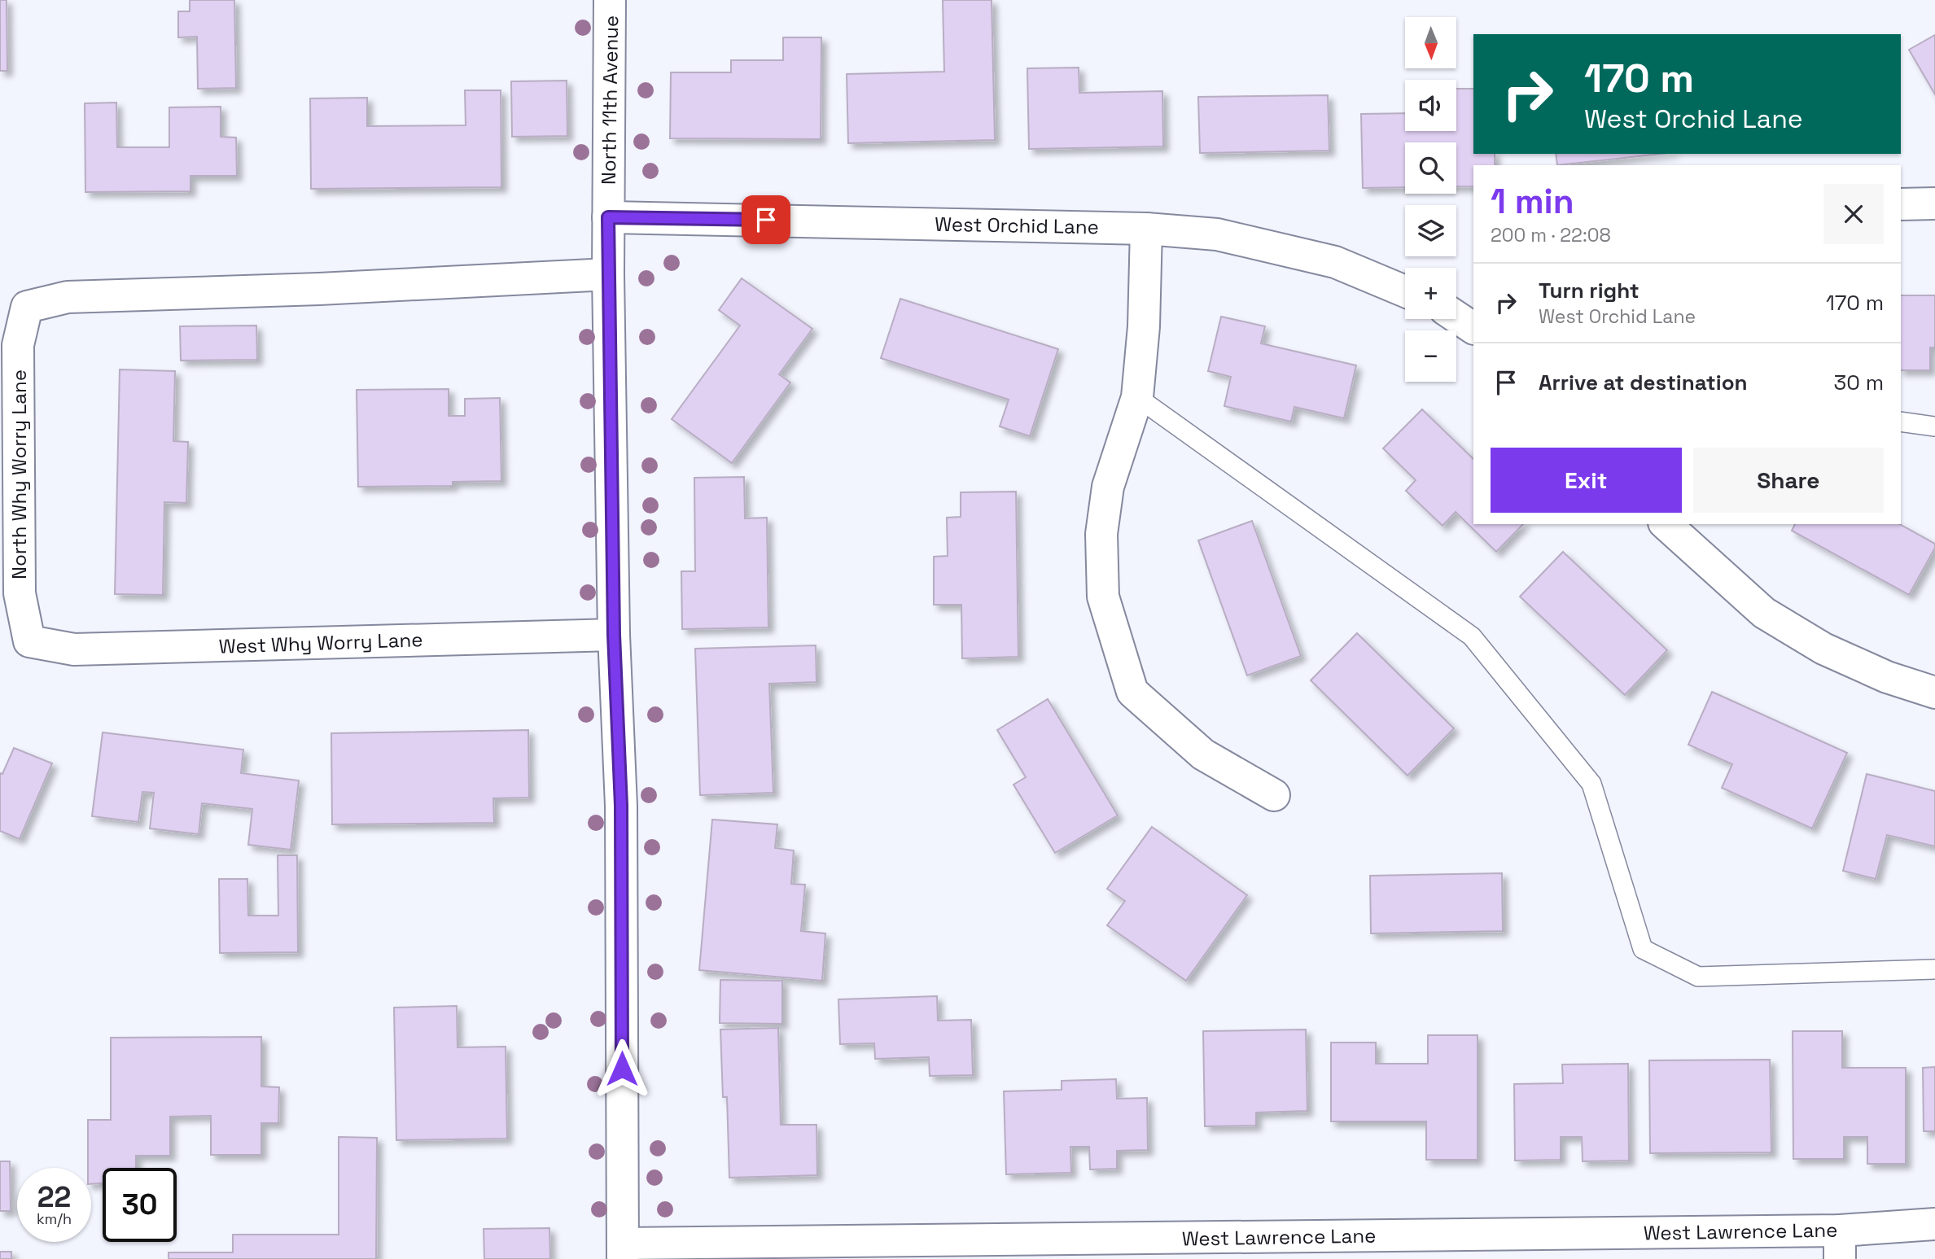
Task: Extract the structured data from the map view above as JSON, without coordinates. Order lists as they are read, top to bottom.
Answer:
{
  "streets": {
    "street": [
      "North 11th Avenue",
      "West Orchid Lane",
      "North Why Worry Lane",
      "West Why Worry Lane",
      "West Lawrence Lane"
    ]
  },
  "crossings": [
    ["North 11th Avenue", "West Orchid Lane"],
    ["North 11th Avenue", "North Why Worry Lane"],
    ["North 11th Avenue", "West Why Worry Lane"],
    ["North 11th Avenue", "West Lawrence Lane"],
    ["North Why Worry Lane", "West Why Worry Lane"]
  ],
  "north": "bottom",
  "page": {
    "map_buttons": ["+", "−"],
    "turn": ["170 m", "West Orchid Lane"],
    "heading": ["1 min", "200 m · 22:08"],
    "list": [
      {
        "name": "Turn right",
        "note": "West Orchid Lane",
        "value": "170 m"
      },
      {
        "name": "Arrive at destination",
        "value": "30 m"
      }
    ],
    "buttons": ["Exit", "Share"],
    "speed": "22 km/h",
    "limit": "30"
  }
}
